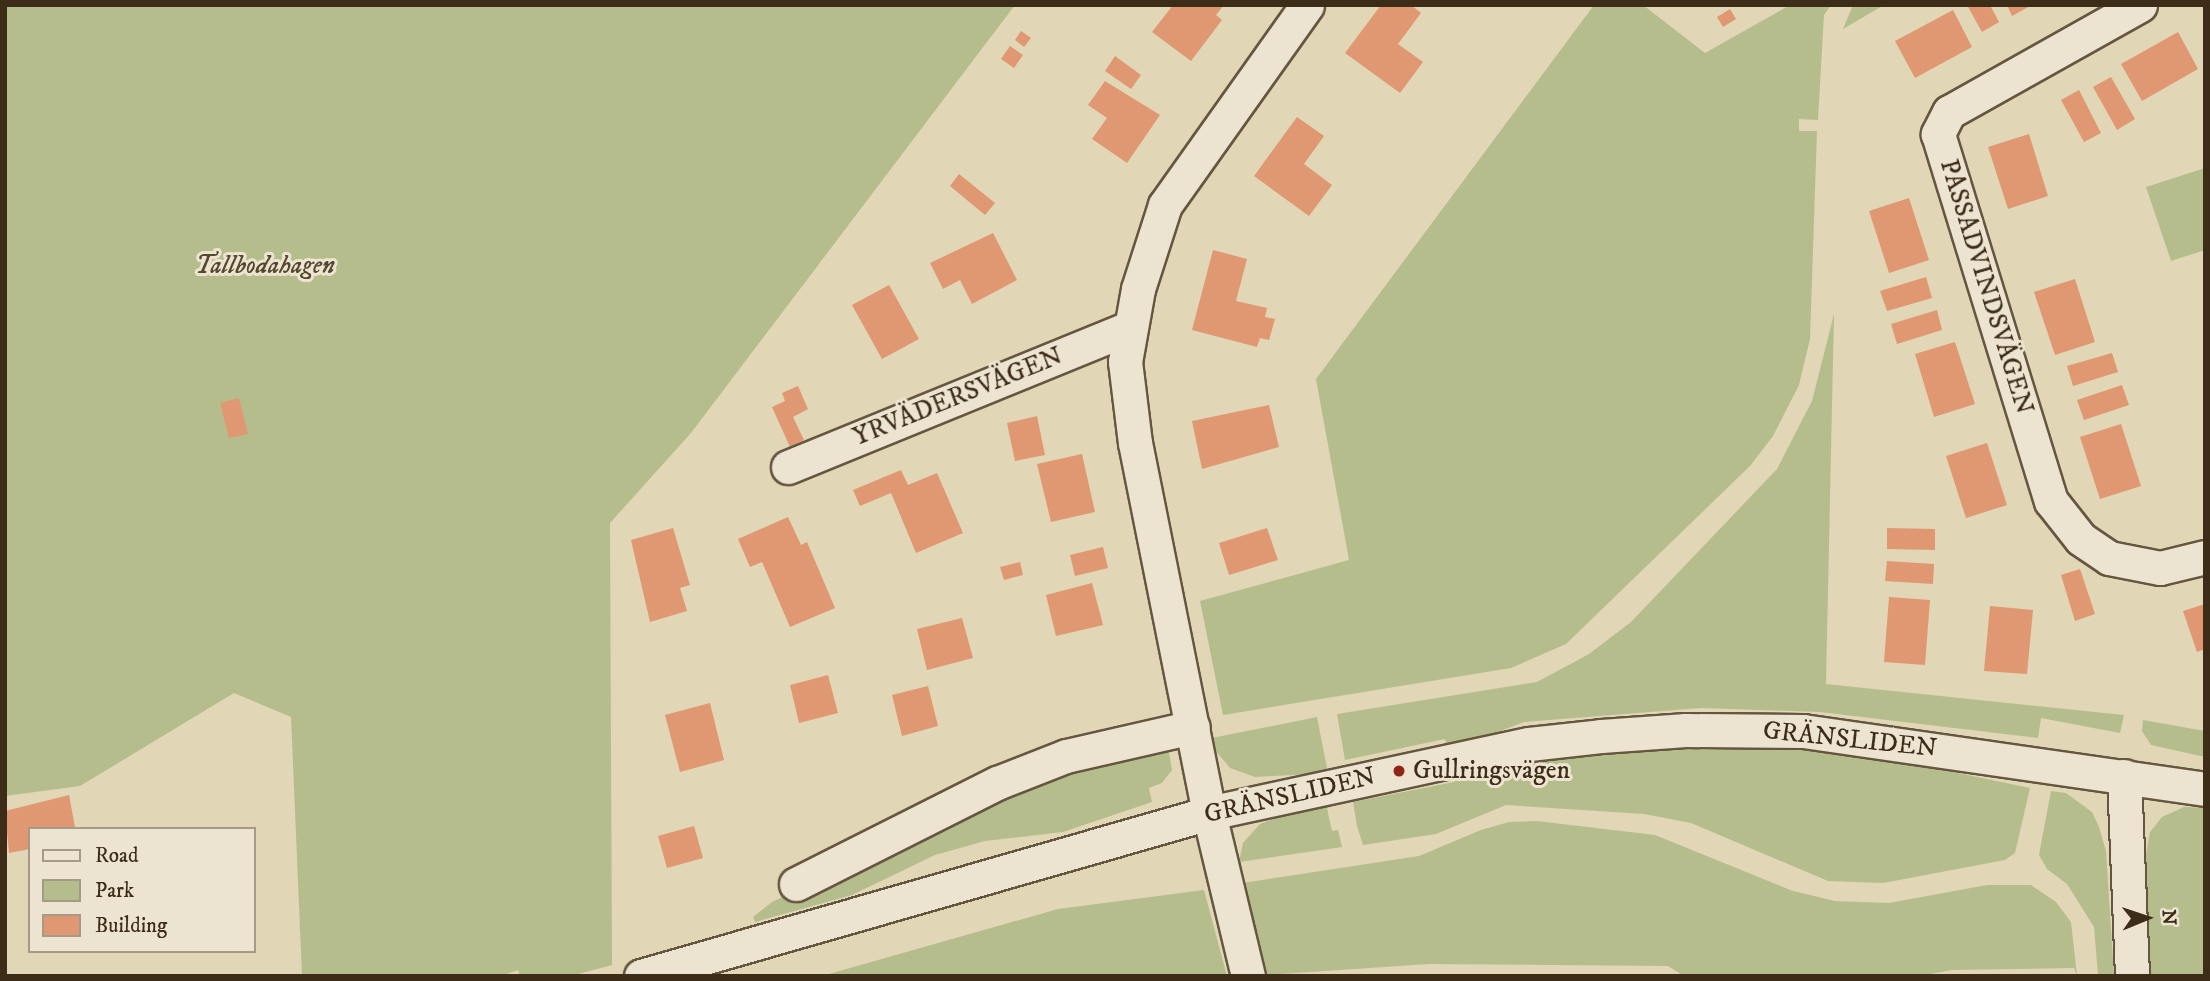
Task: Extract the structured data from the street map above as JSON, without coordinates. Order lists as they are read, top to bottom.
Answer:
{
  "streets": {
    "street": ["PASSADVINDSVÄGEN", "YRVÄDERSVÄGEN", "GRÄNSLIDEN"]
  },
  "parks": ["Tallbodahagen"],
  "places": ["Gullringsvägen"],
  "legend": ["Road", "Park", "Building"],
  "north": "right"
}
